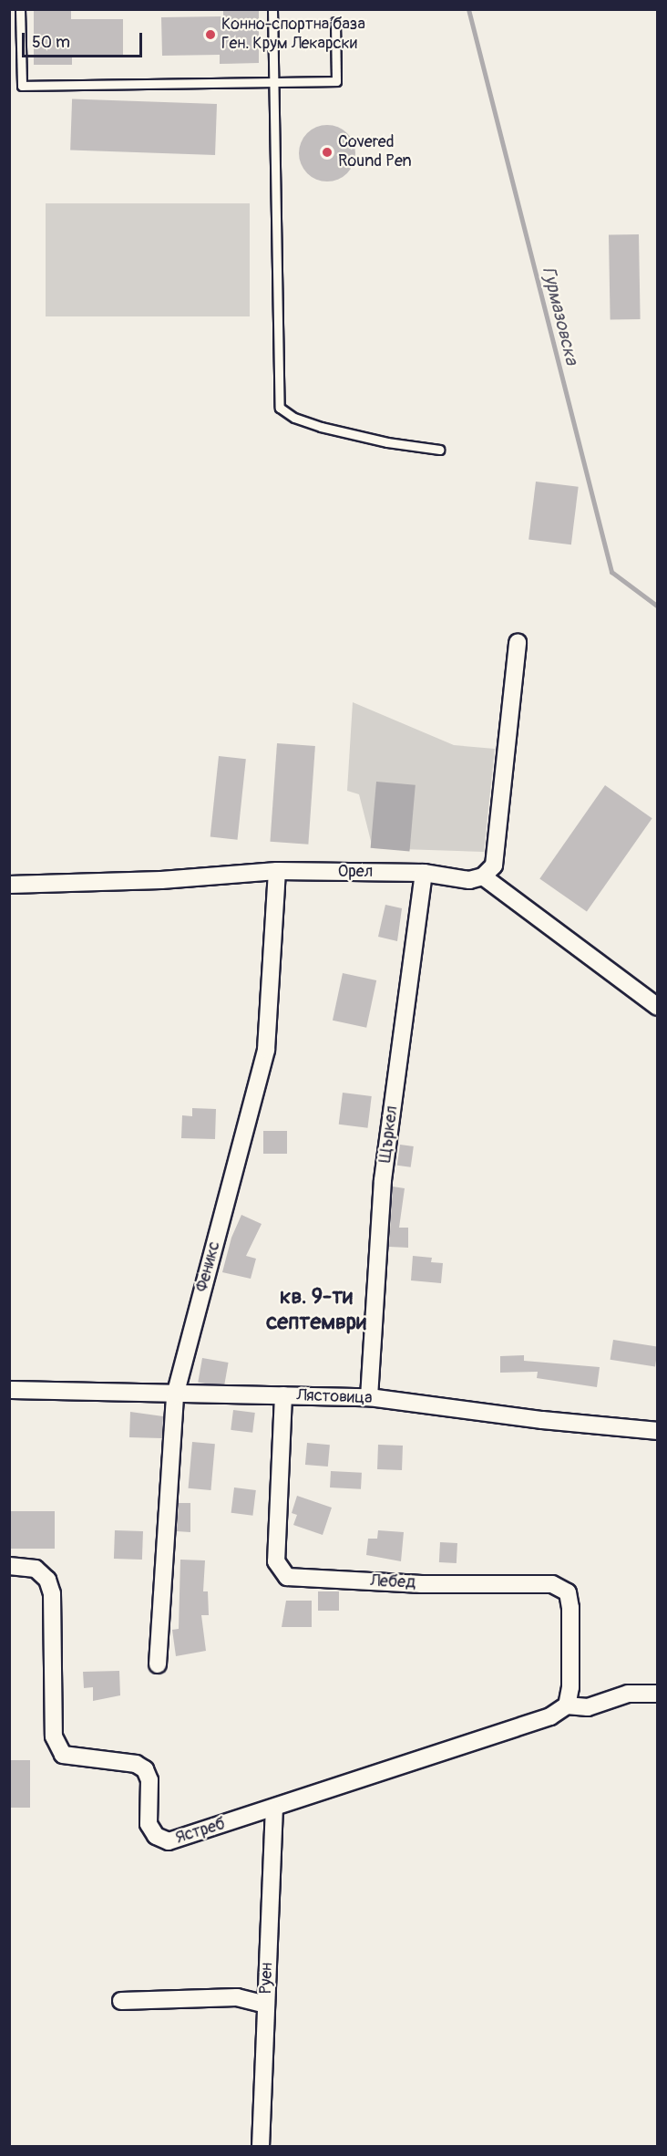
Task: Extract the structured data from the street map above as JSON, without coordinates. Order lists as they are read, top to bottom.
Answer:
{
  "streets": {
    "street": [
      "Орел",
      "Щъркел",
      "Феникс",
      "Лястовица",
      "Лебед",
      "Ястреб",
      "Руен"
    ]
  },
  "crossings": [
    ["Орел", "Щъркел"],
    ["Орел", "Феникс"],
    ["Щъркел", "Лястовица"],
    ["Феникс", "Лястовица"],
    ["Лястовица", "Лебед"],
    ["Лебед", "Ястреб"],
    ["Ястреб", "Руен"]
  ],
  "districts": ["кв. 9-ти септември"],
  "water": ["Гурмазовска"],
  "places": ["Конно-спортна база Ген. Крум Лекарски", "Covered Round Pen"],
  "scale_bar": "50 m"
}
